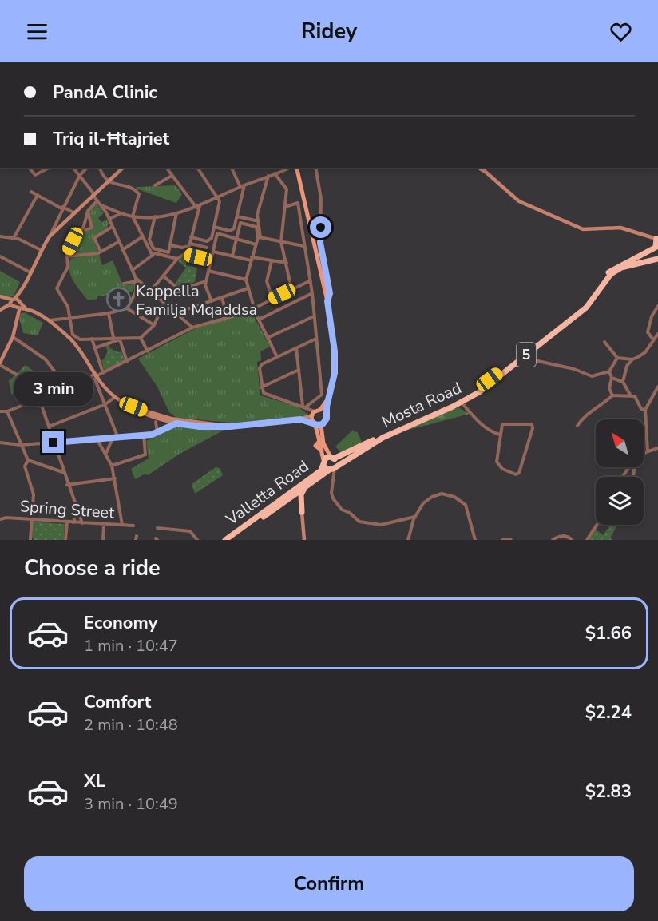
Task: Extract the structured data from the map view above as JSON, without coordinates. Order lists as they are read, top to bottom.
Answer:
{
  "streets": {
    "highway": ["5", "Mosta Road", "Valletta Road"],
    "street": ["Spring Street"]
  },
  "crossings": [
    ["5", "Mosta Road"],
    ["5", "Valletta Road"],
    ["Mosta Road", "Valletta Road"]
  ],
  "places": {
    "church": ["Kappella Familja Mqaddsa"]
  },
  "north": "top left",
  "page": {
    "header": "Ridey",
    "banner": ["PandA Clinic", "Triq il-Ħtajriet"],
    "bubble": "3 min",
    "heading": "Choose a ride",
    "list": [
      {
        "name": "Economy",
        "note": "1 min · 10:47",
        "value": "$1.66"
      },
      {
        "name": "Comfort",
        "note": "2 min · 10:48",
        "value": "$2.24"
      },
      {
        "name": "XL",
        "note": "3 min · 10:49",
        "value": "$2.83"
      }
    ],
    "buttons": "Confirm"
  }
}
